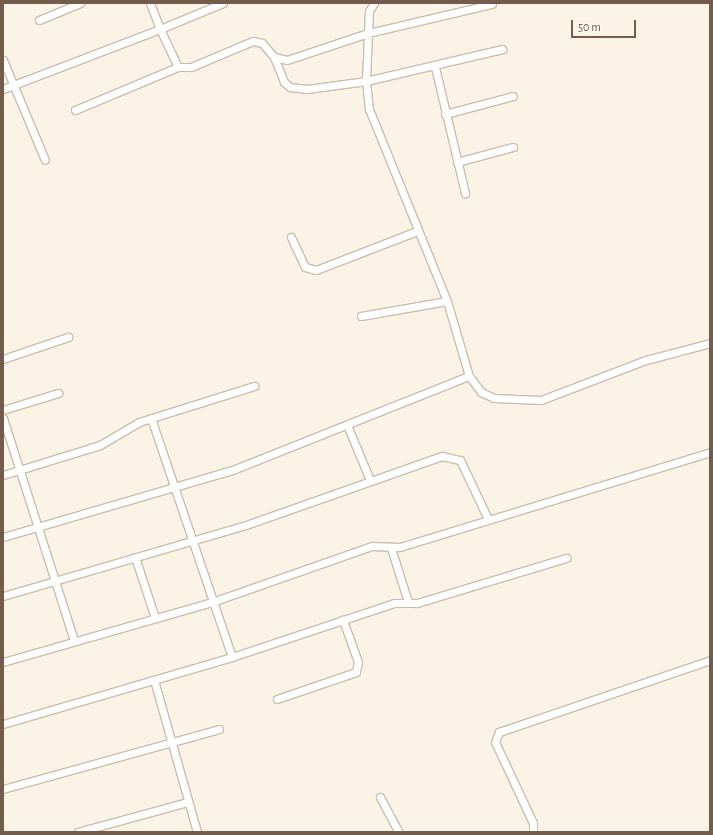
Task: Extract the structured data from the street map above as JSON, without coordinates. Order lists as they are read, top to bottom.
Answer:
{
  "scale_bar": "50 m"
}
